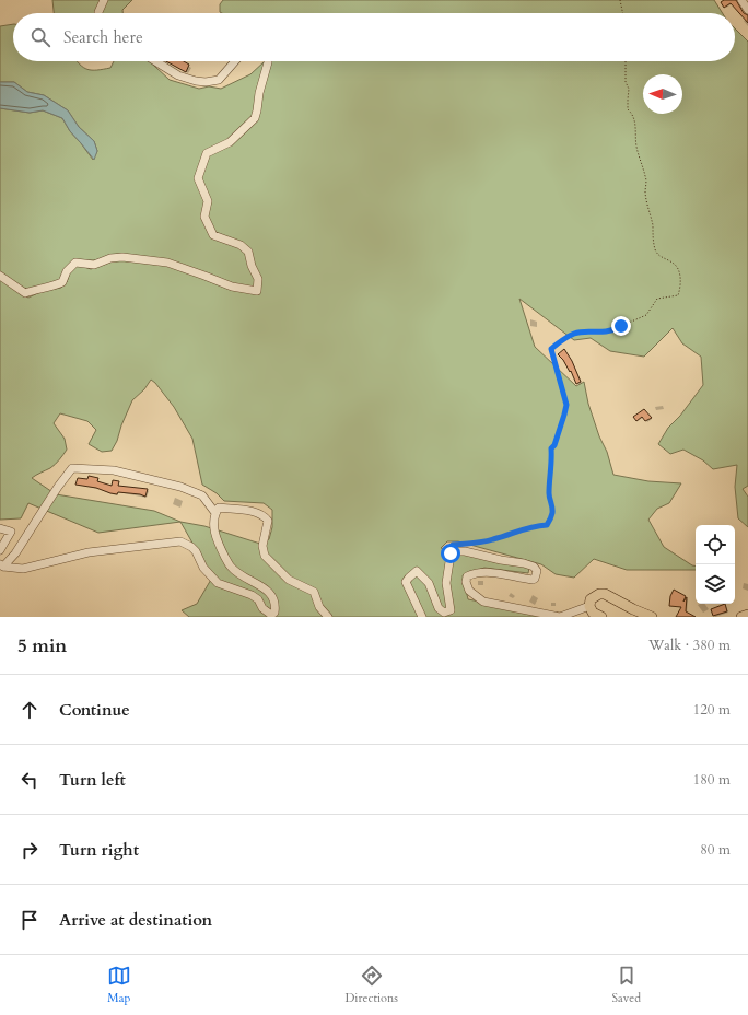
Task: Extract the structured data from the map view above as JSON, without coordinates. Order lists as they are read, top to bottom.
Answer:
{
  "north": "left",
  "page": {
    "search": "Search here",
    "heading": ["5 min", "Walk · 380 m"],
    "list": [
      ["Continue", "120 m"],
      ["Turn left", "180 m"],
      ["Turn right", "80 m"],
      "Arrive at destination"
    ],
    "nav": ["Map", "Directions", "Saved"]
  }
}
